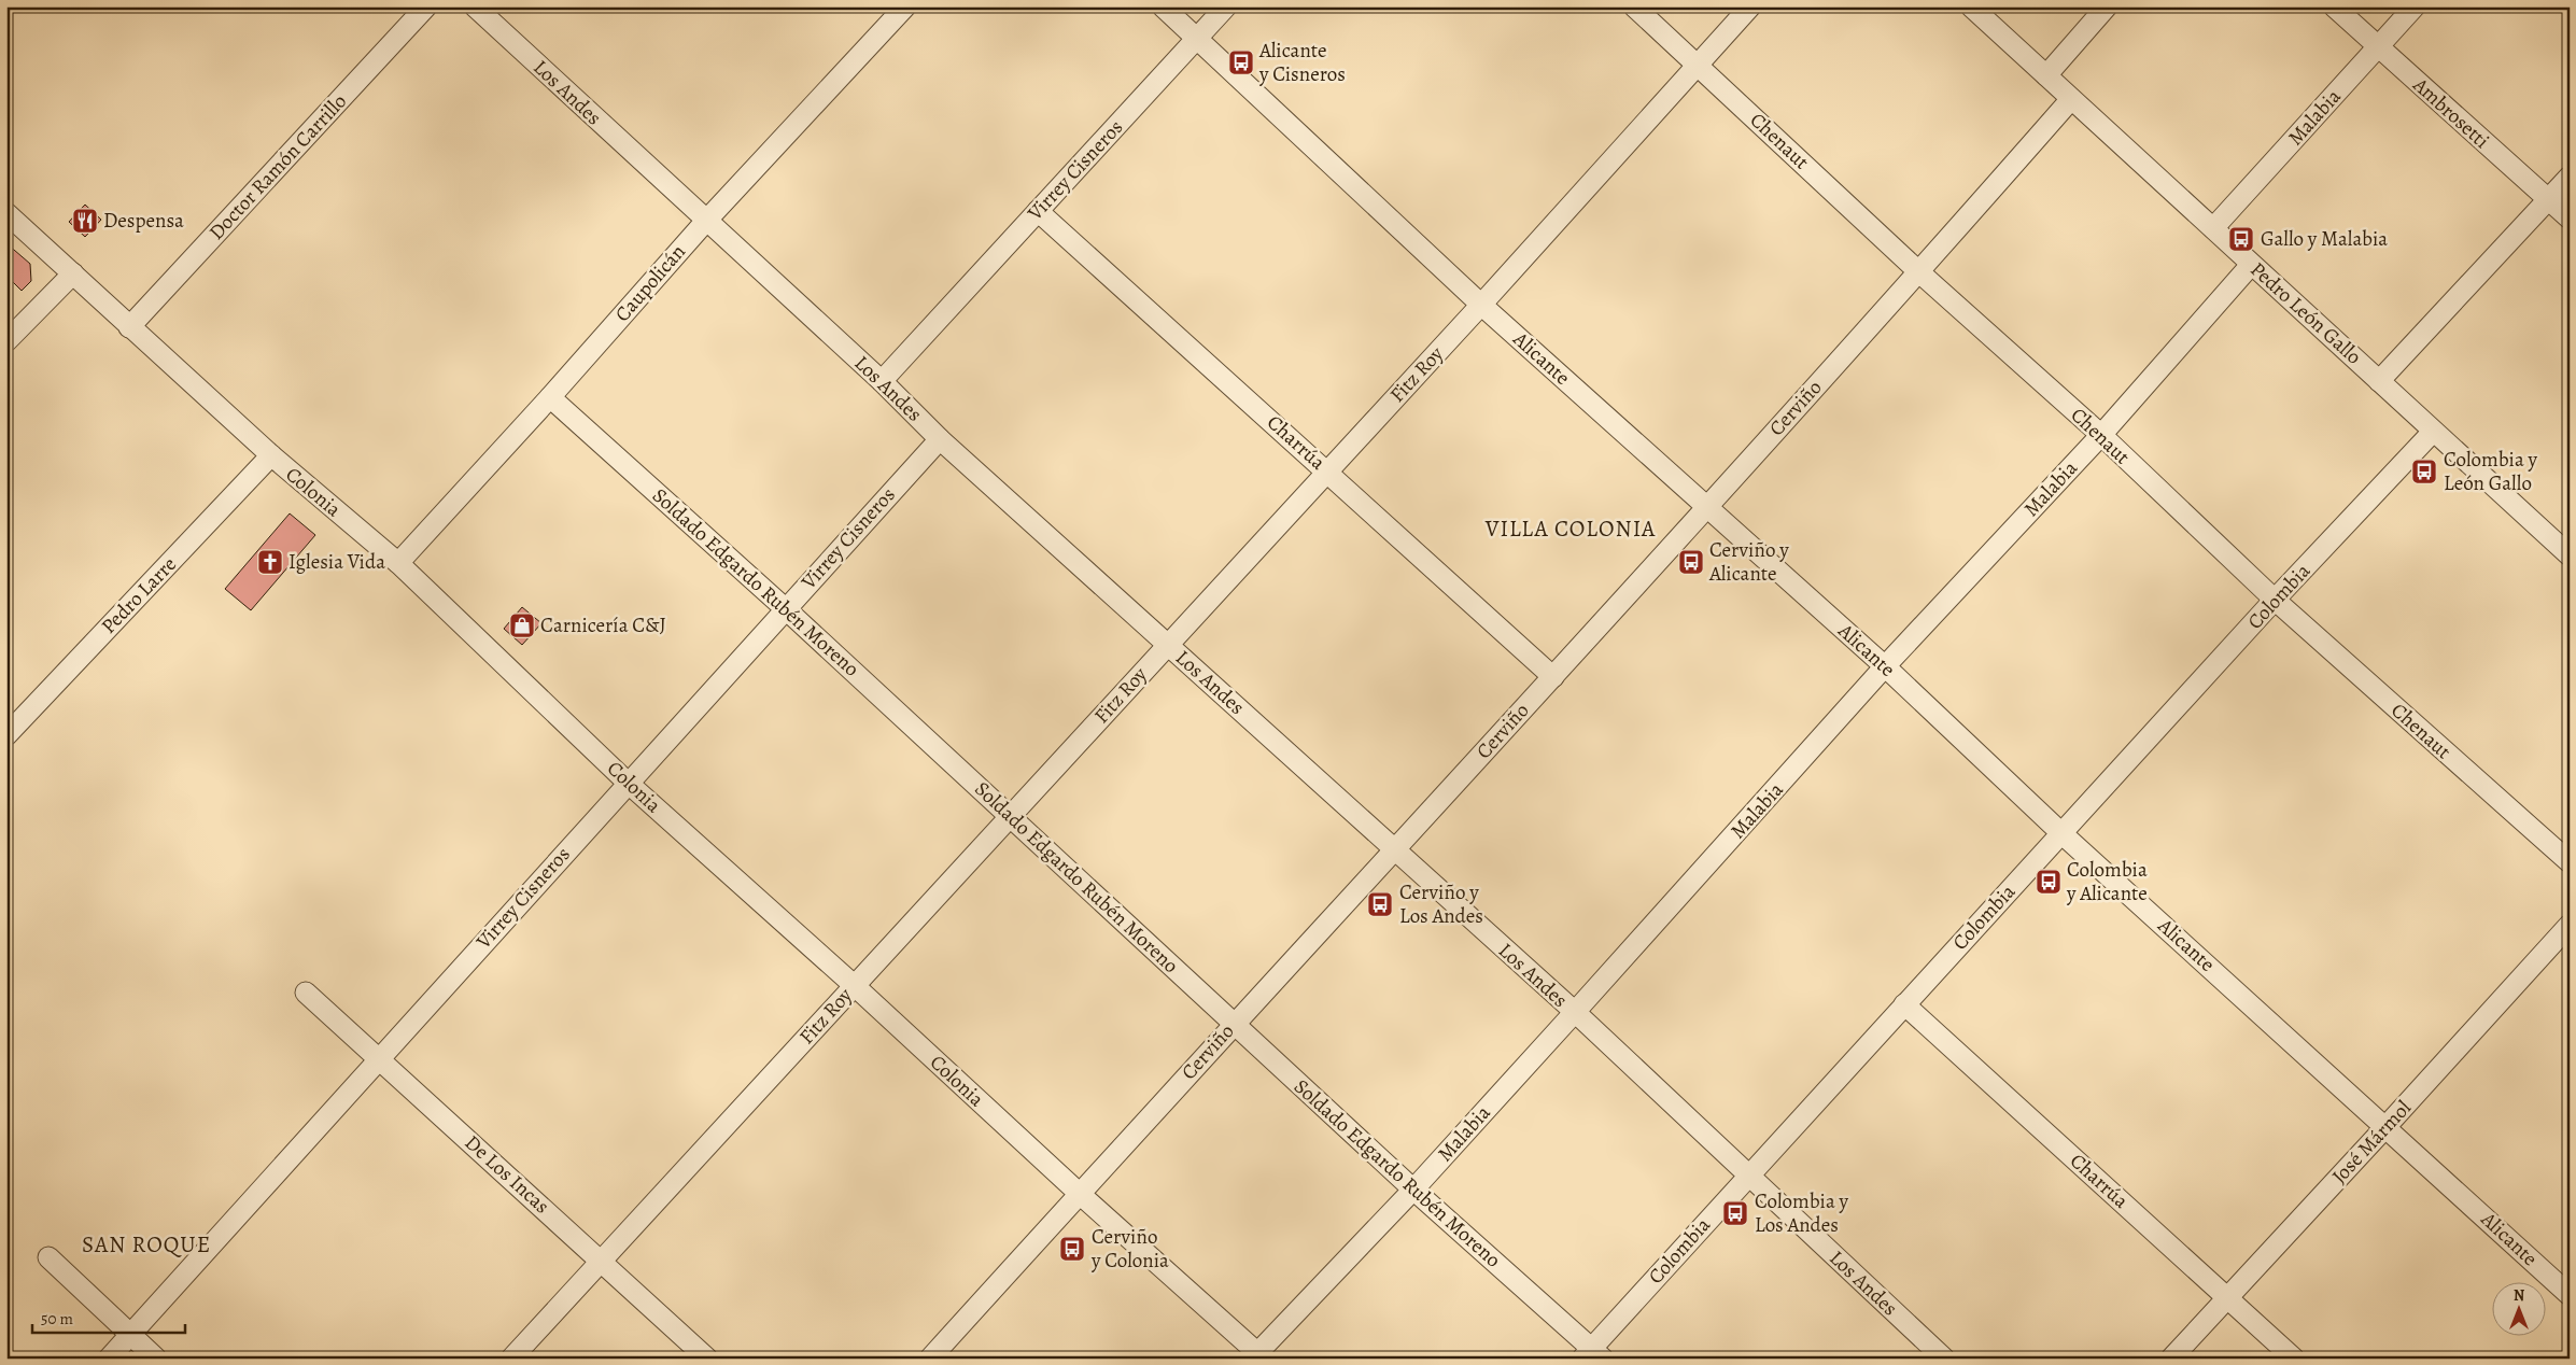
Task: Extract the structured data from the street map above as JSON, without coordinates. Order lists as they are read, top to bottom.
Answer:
{
  "streets": {
    "street": [
      "Los Andes",
      "Ambrosetti",
      "Malabia",
      "Chenaut",
      "Doctor Ramón Carrillo",
      "Virrey Cisneros",
      "Caupolicán",
      "Pedro León Gallo",
      "Alicante",
      "Fitz Roy",
      "Cerviño",
      "Charrúa",
      "Colonia",
      "Soldado Edgardo Rubén Moreno",
      "Pedro Larre",
      "Colombia",
      "José Mármol",
      "De Los Incas"
    ]
  },
  "crossings": [
    ["Los Andes", "Malabia"],
    ["Los Andes", "Virrey Cisneros"],
    ["Los Andes", "Caupolicán"],
    ["Los Andes", "Fitz Roy"],
    ["Los Andes", "Cerviño"],
    ["Los Andes", "Colombia"],
    ["Ambrosetti", "Malabia"],
    ["Malabia", "Chenaut"],
    ["Malabia", "Pedro León Gallo"],
    ["Malabia", "Alicante"],
    ["Malabia", "Colonia"],
    ["Malabia", "Soldado Edgardo Rubén Moreno"],
    ["Chenaut", "Fitz Roy"],
    ["Chenaut", "Cerviño"],
    ["Chenaut", "Colombia"],
    ["Doctor Ramón Carrillo", "Colonia"],
    ["Virrey Cisneros", "Alicante"],
    ["Virrey Cisneros", "Charrúa"],
    ["Virrey Cisneros", "Colonia"],
    ["Virrey Cisneros", "Soldado Edgardo Rubén Moreno"],
    ["Virrey Cisneros", "De Los Incas"],
    ["Caupolicán", "Colonia"],
    ["Caupolicán", "Soldado Edgardo Rubén Moreno"],
    ["Pedro León Gallo", "Cerviño"],
    ["Pedro León Gallo", "Colombia"],
    ["Alicante", "Fitz Roy"],
    ["Alicante", "Cerviño"],
    ["Alicante", "Colombia"],
    ["Alicante", "José Mármol"],
    ["Fitz Roy", "Charrúa"],
    ["Fitz Roy", "Colonia"],
    ["Fitz Roy", "Soldado Edgardo Rubén Moreno"],
    ["Fitz Roy", "De Los Incas"],
    ["Cerviño", "Charrúa"],
    ["Cerviño", "Colonia"],
    ["Cerviño", "Soldado Edgardo Rubén Moreno"],
    ["Charrúa", "Colombia"],
    ["Charrúa", "José Mármol"],
    ["Colonia", "Pedro Larre"],
    ["Soldado Edgardo Rubén Moreno", "Colombia"]
  ],
  "districts": ["VILLA COLONIA", "SAN ROQUE"],
  "places": {
    "bus stop": [
      "Alicante y Cisneros",
      "Gallo y Malabia",
      "Colombia y León Gallo",
      "Cerviño y Alicante",
      "Colombia y Alicante",
      "Cerviño y Los Andes",
      "Colombia y Los Andes",
      "Cerviño y Colonia"
    ],
    "restaurant": ["Despensa"],
    "church": ["Iglesia Vida"],
    "shop": ["Carnicería C&J"]
  },
  "scale_bar": "50 m",
  "north": "top"
}
